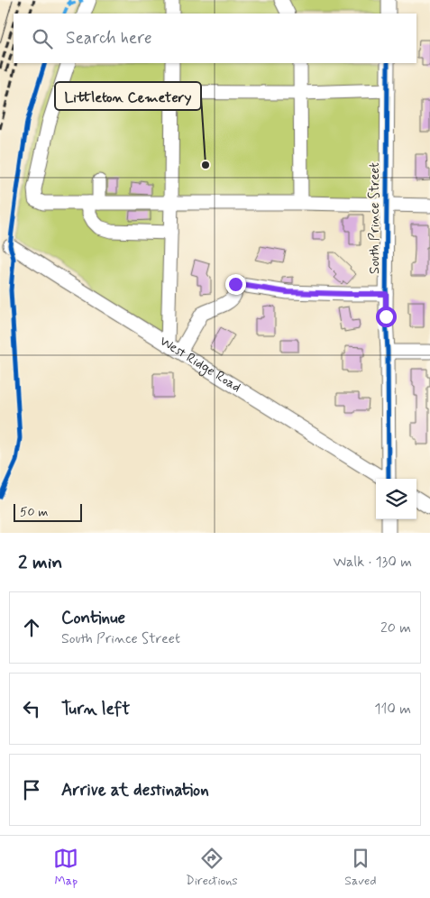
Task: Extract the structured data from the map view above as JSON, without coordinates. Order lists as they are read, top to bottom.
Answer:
{
  "streets": {
    "street": ["South Prince Street", "West Ridge Road"]
  },
  "places": ["Littleton Cemetery"],
  "scale_bar": "50 m",
  "page": {
    "search": "Search here",
    "scale": "50 m",
    "heading": ["2 min", "Walk · 130 m"],
    "list": [
      ["Continue", "South Prince Street", "20 m"],
      ["Turn left", "110 m"],
      "Arrive at destination"
    ],
    "nav": ["Map", "Directions", "Saved"]
  }
}
